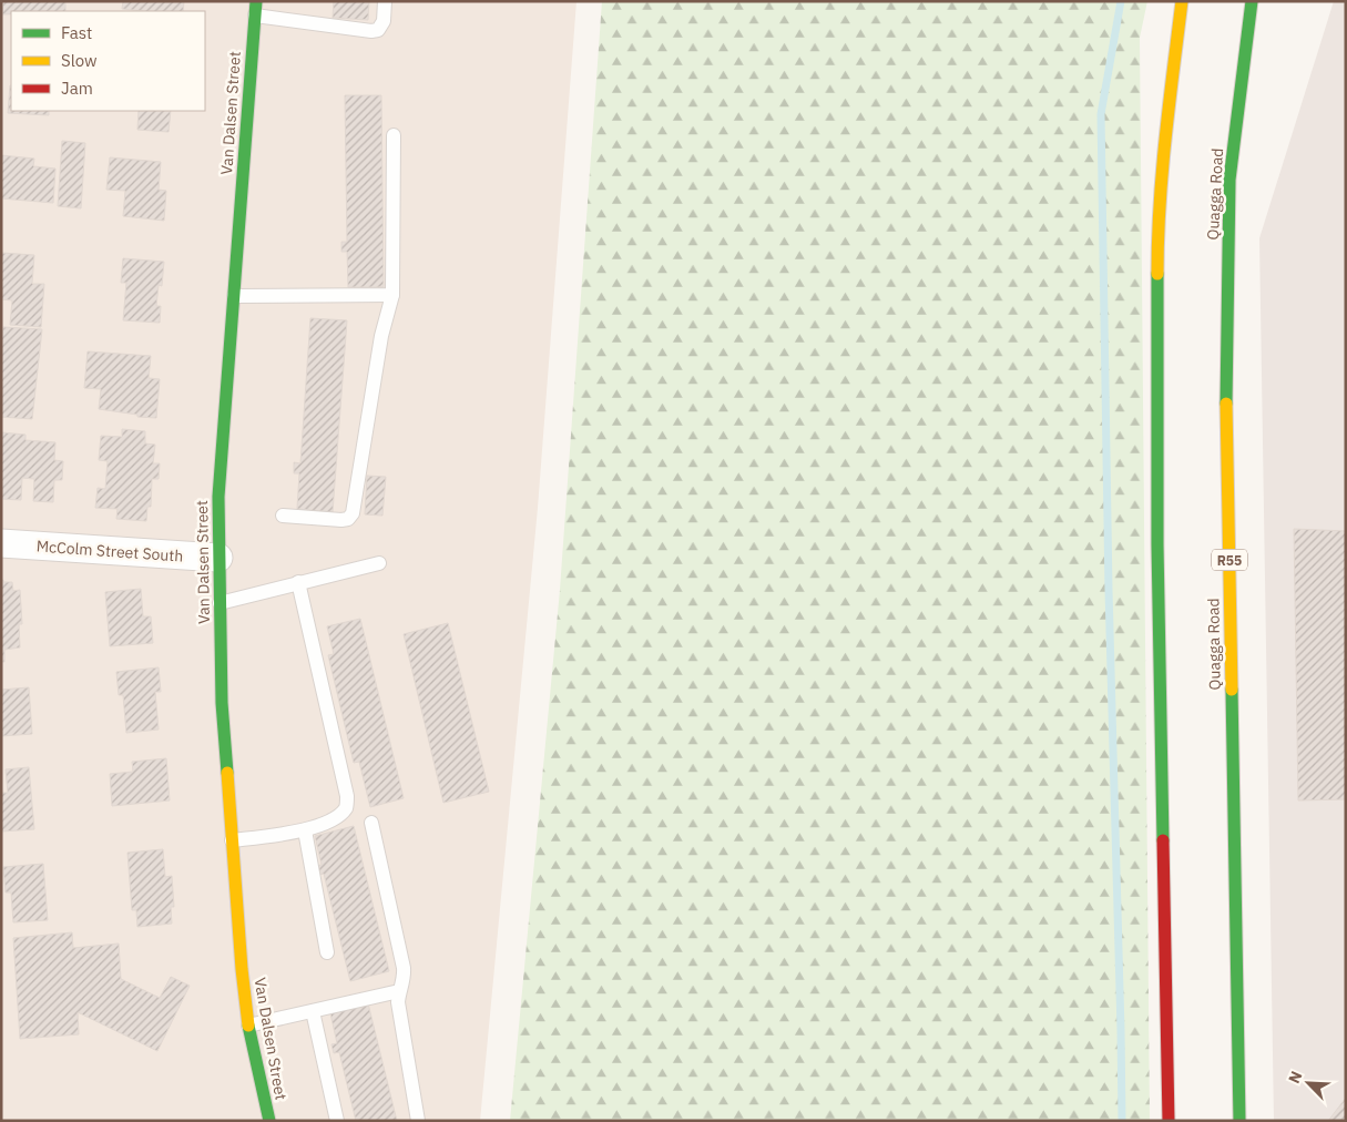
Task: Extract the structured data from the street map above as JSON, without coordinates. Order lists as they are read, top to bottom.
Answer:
{
  "streets": {
    "main road": ["Van Dalsen Street", "Quagga Road", "R55"],
    "street": ["McColm Street South"]
  },
  "crossings": [
    ["Van Dalsen Street", "McColm Street South"]
  ],
  "legend": ["Fast", "Slow", "Jam"],
  "north": "top left"
}
